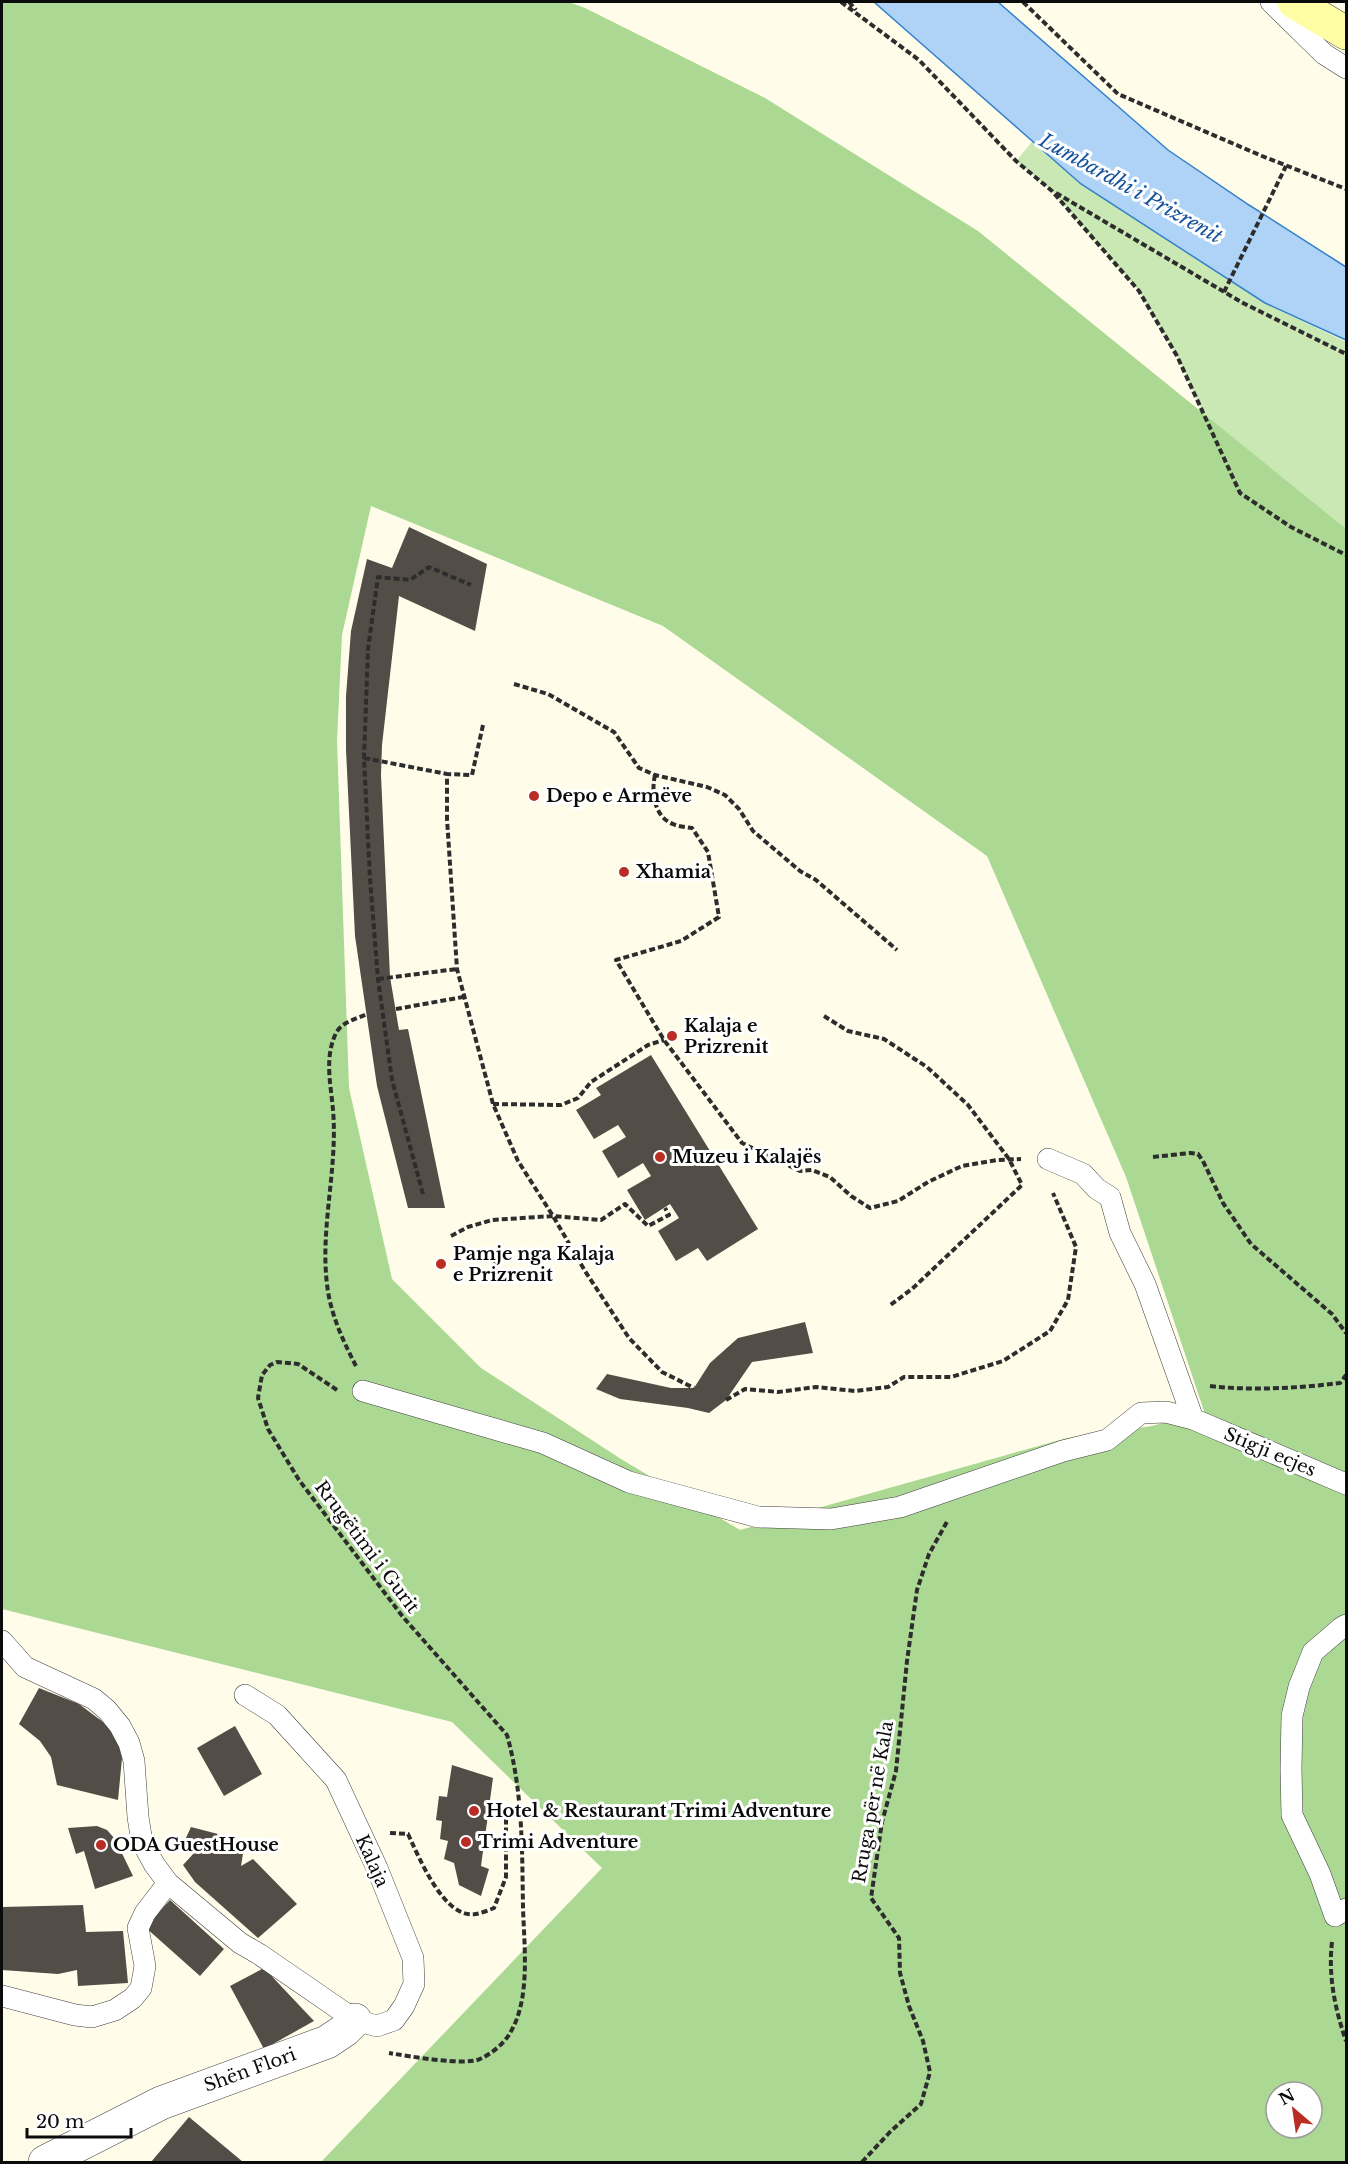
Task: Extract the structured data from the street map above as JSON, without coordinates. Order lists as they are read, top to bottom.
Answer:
{
  "streets": {
    "street": ["Shën Flori"],
    "lane": ["Stigji ecjes", "Kalaja"],
    "path": ["Rrugëtimi i Gurit", "Rruga për në Kala"]
  },
  "crossings": [
    ["Stigji ecjes", "Rrugëtimi i Gurit"],
    ["Stigji ecjes", "Rruga për në Kala"],
    ["Kalaja", "Shën Flori"]
  ],
  "water": ["Lumbardhi i Prizrenit"],
  "places": [
    "Depo e Armëve",
    "Xhamia",
    "Kalaja e Prizrenit",
    "Muzeu i Kalajës",
    "Pamje nga Kalaja e Prizrenit",
    "Hotel & Restaurant Trimi Adventure",
    "Trimi Adventure",
    "ODA GuestHouse"
  ],
  "scale_bar": "20 m",
  "north": "top left"
}
